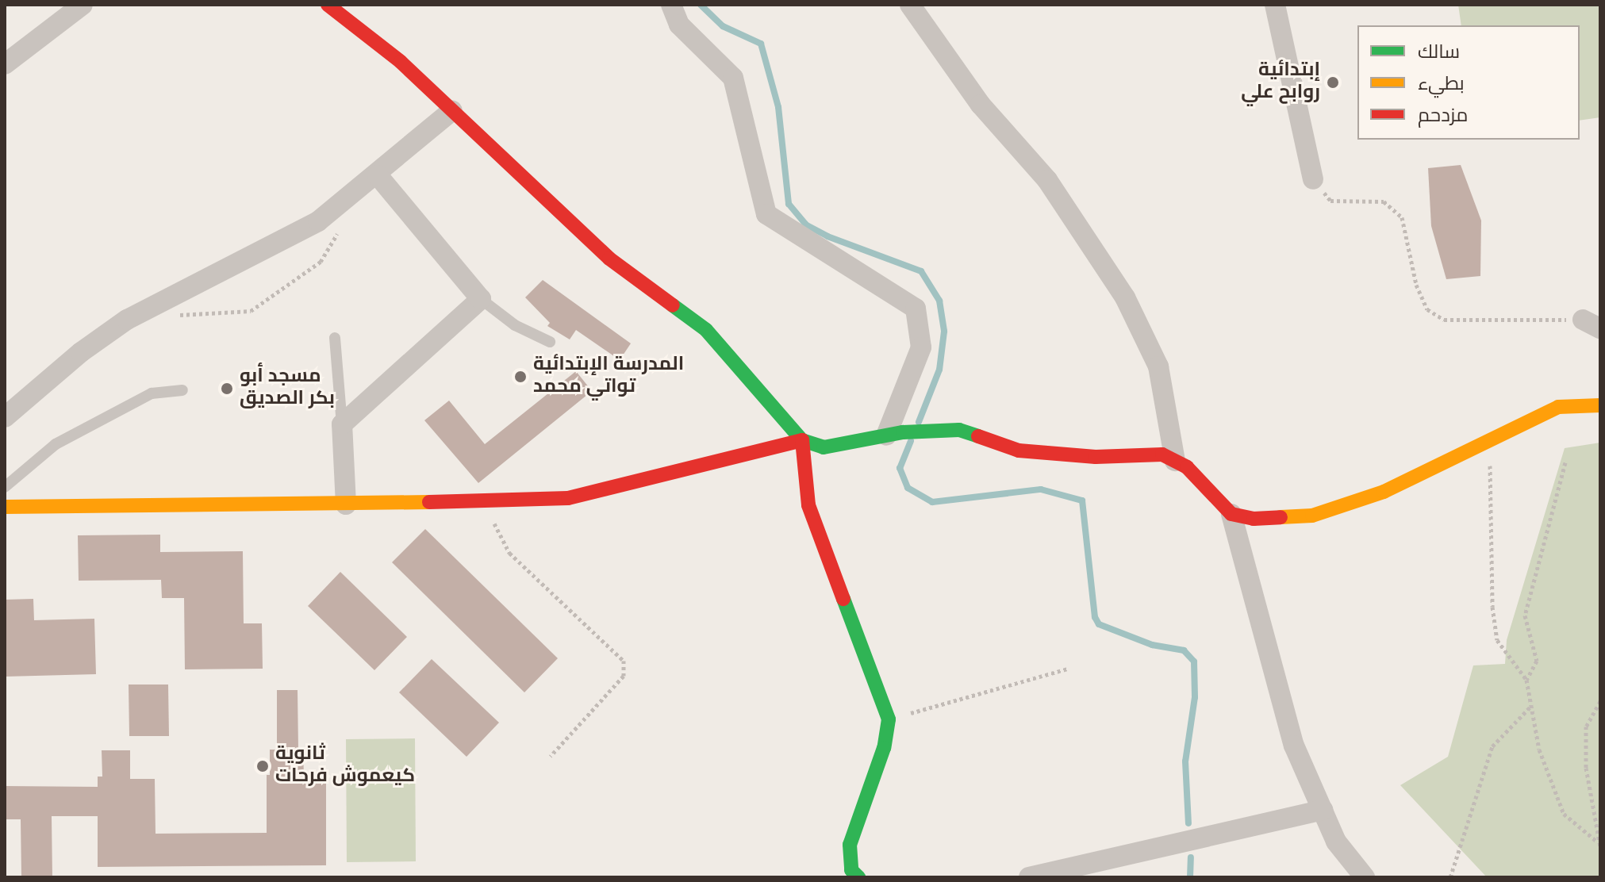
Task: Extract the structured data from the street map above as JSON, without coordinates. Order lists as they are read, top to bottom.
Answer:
{
  "places": [
    "إبتدائية روابح علي",
    "المدرسة الإبتدائية تواتي محمد",
    "مسجد أبو بكر الصديق",
    "ثانوية كيعموش فرحات"
  ],
  "legend": ["سالك", "بطيء", "مزدحم"]
}
